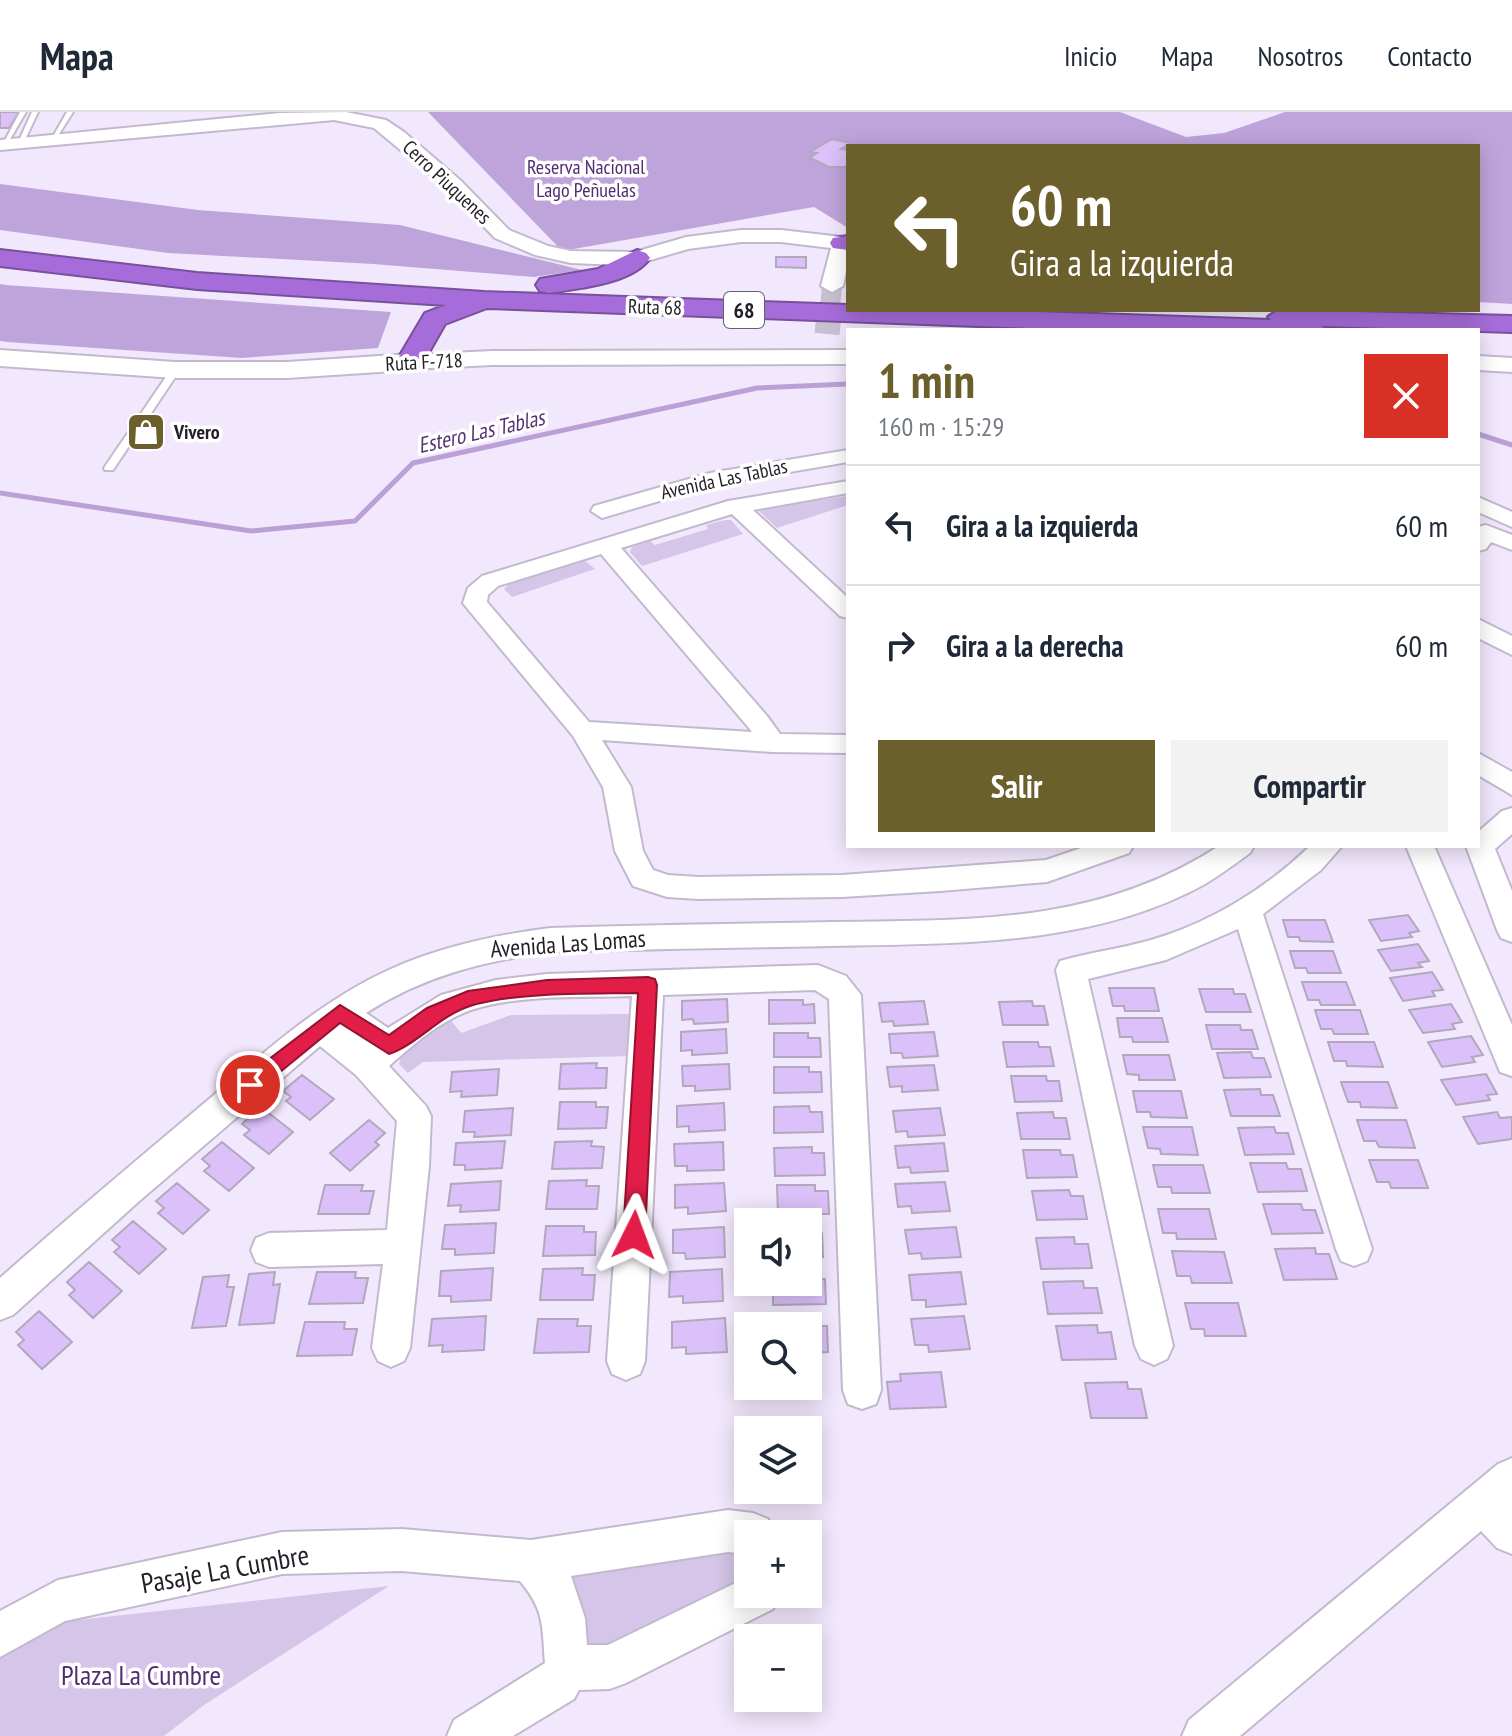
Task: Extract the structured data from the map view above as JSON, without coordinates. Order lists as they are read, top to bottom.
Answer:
{
  "streets": {
    "highway": ["Ruta 68", "68"],
    "main road": ["Ruta F-718"],
    "street": [
      "Cerro Piuquenes",
      "Avenida Las Tablas",
      "Avenida Las Lomas",
      "Pasaje La Cumbre"
    ]
  },
  "water": ["Estero Las Tablas"],
  "parks": ["Reserva Nacional Lago Peñuelas", "Plaza La Cumbre"],
  "places": {
    "shop": ["Vivero"]
  },
  "page": {
    "header": "Mapa",
    "nav": [
      "Inicio",
      "Mapa",
      "Nosotros",
      "Contacto"
    ],
    "turn": ["60 m", "Gira a la izquierda"],
    "heading": ["1 min", "160 m · 15:29"],
    "list": [
      {
        "name": "Gira a la izquierda",
        "value": "60 m"
      },
      {
        "name": "Gira a la derecha",
        "value": "60 m"
      }
    ],
    "buttons": ["Salir", "Compartir"],
    "map_buttons": ["+", "−"]
  }
}
